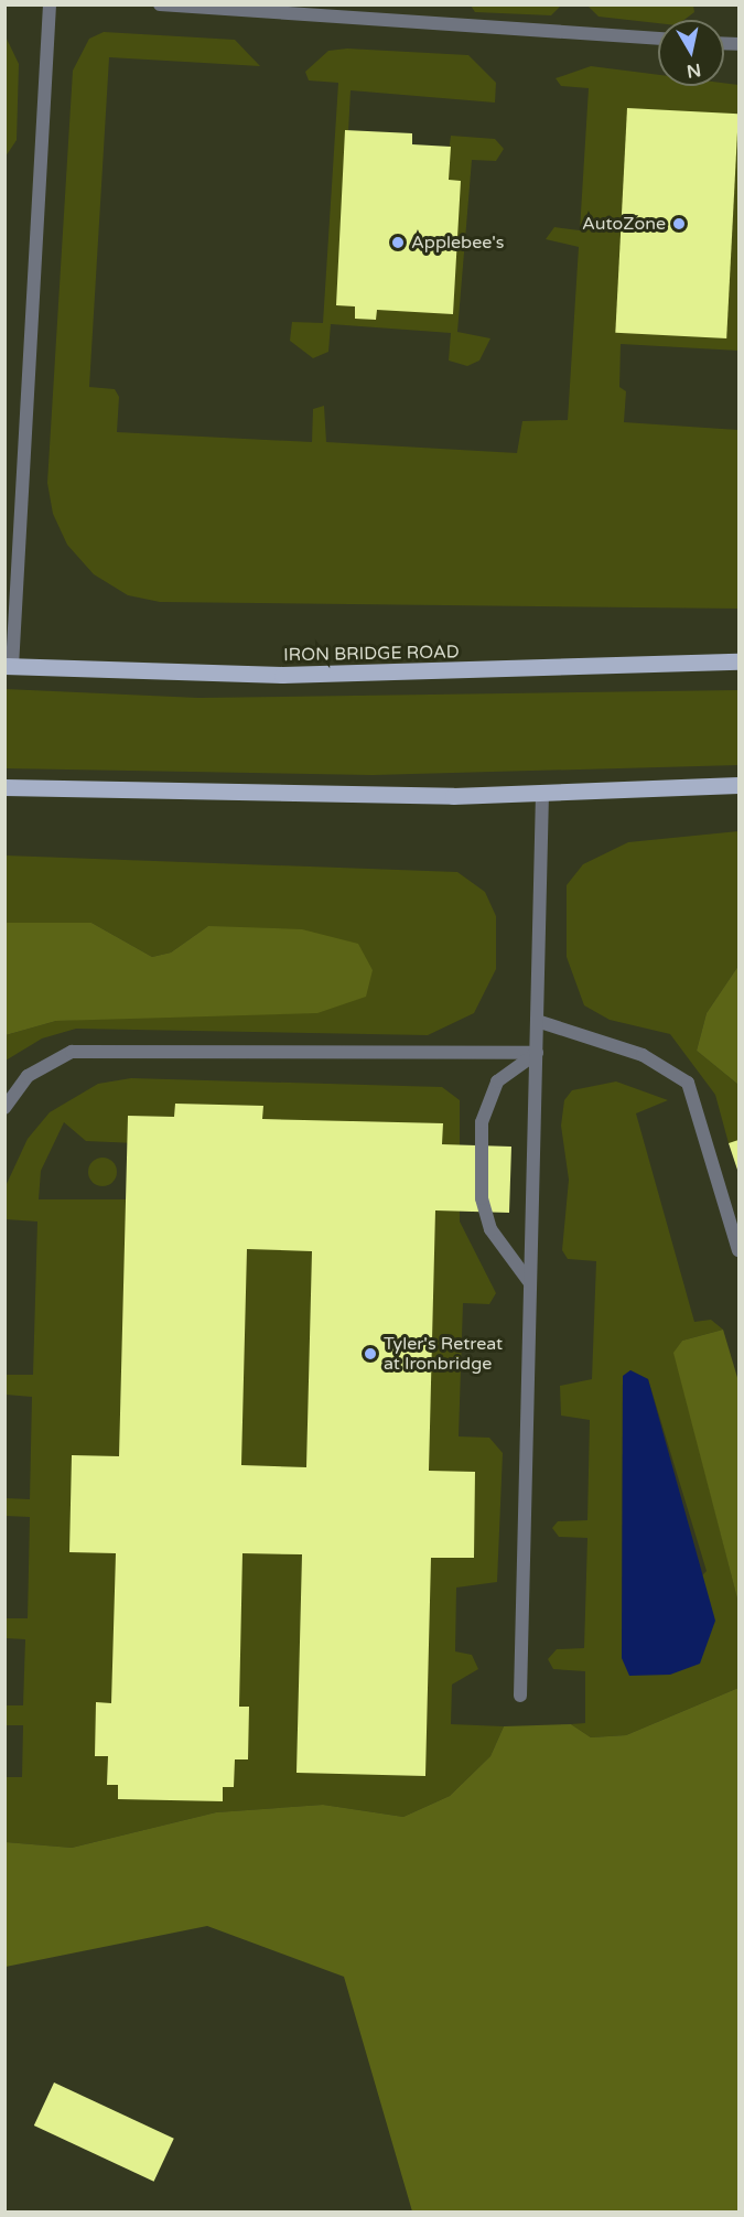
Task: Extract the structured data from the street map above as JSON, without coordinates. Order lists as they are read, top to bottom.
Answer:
{
  "streets": {
    "main road": ["IRON BRIDGE ROAD"]
  },
  "places": ["AutoZone", "Applebee's", "Tyler's Retreat at Ironbridge"],
  "north": "bottom"
}
